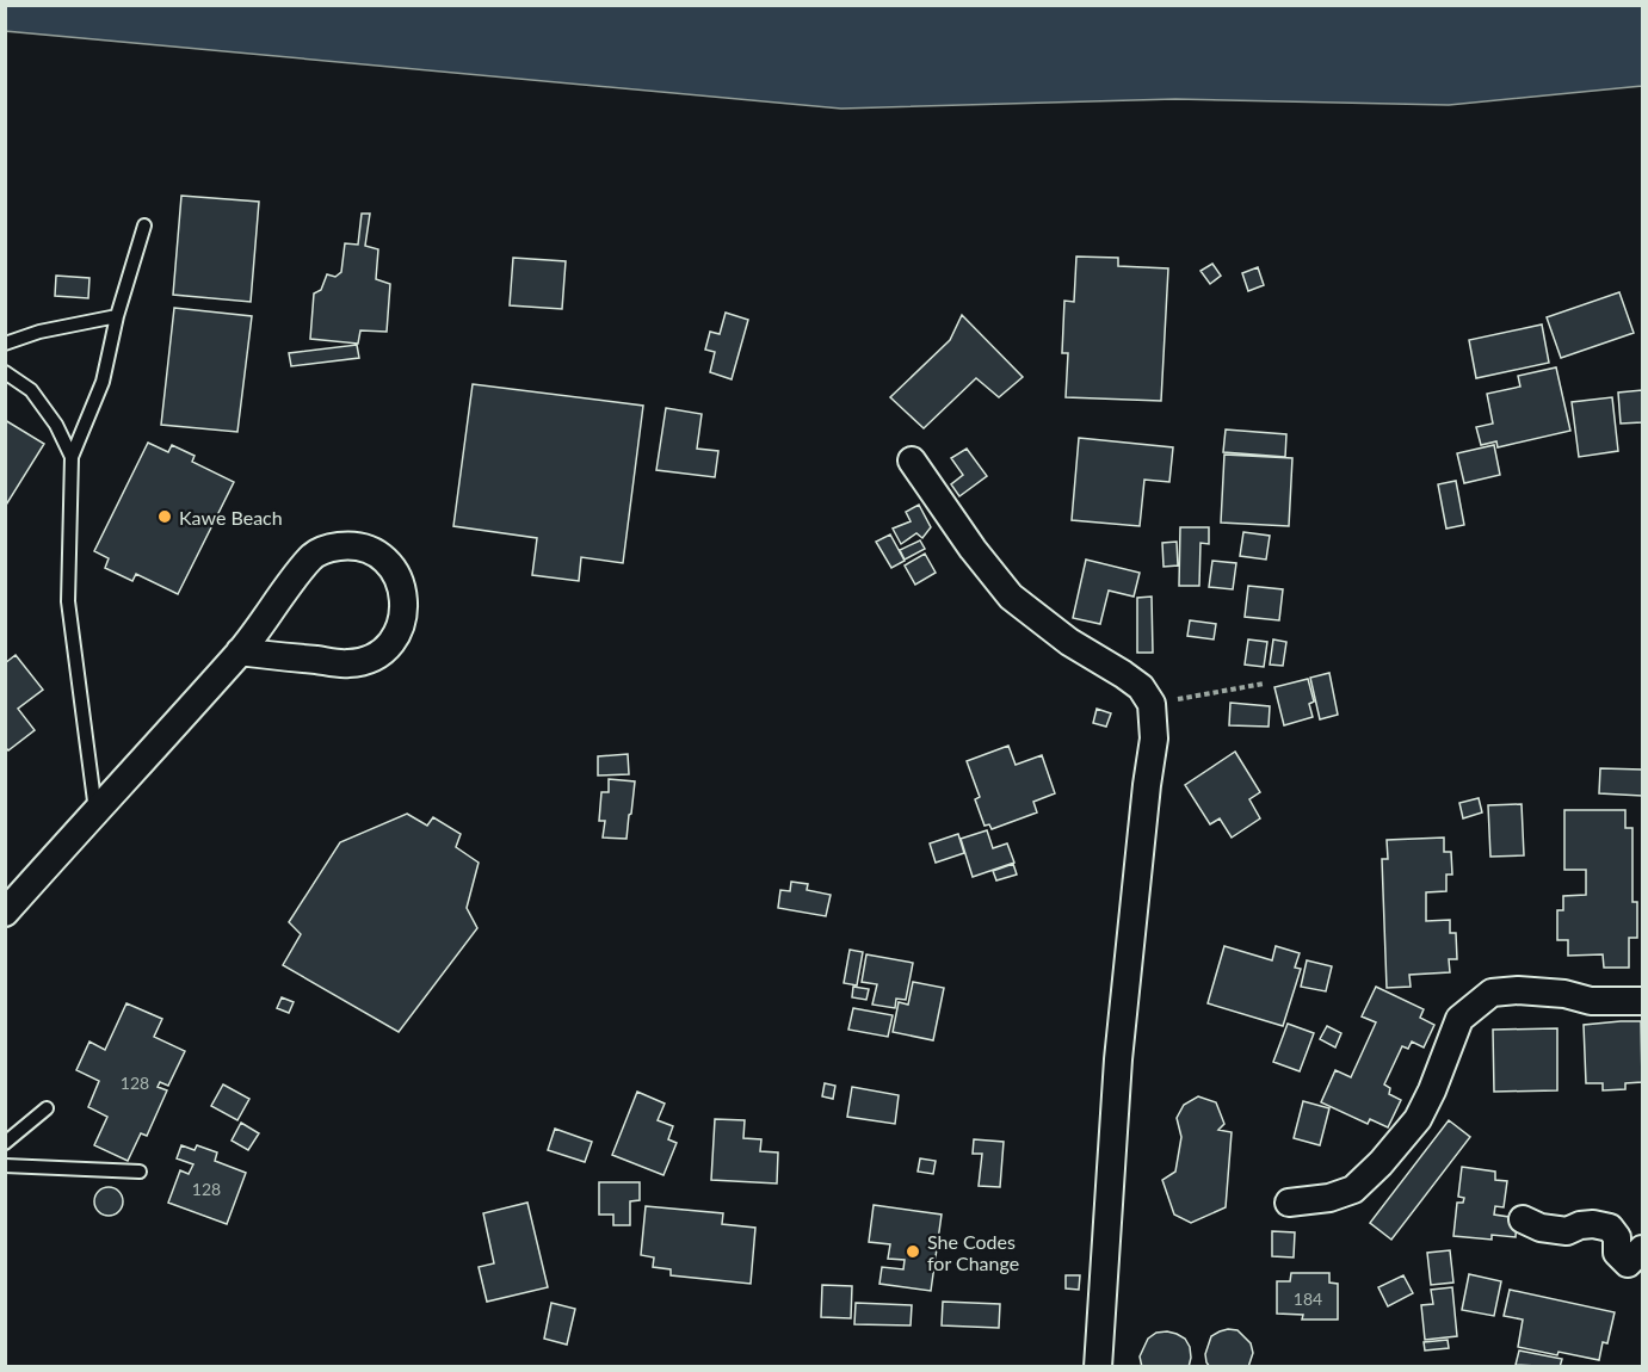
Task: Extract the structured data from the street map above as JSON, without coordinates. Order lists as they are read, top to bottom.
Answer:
{
  "places": ["Kawe Beach", "She Codes for Change"],
  "house_numbers": ["128", "128", "184"]
}
